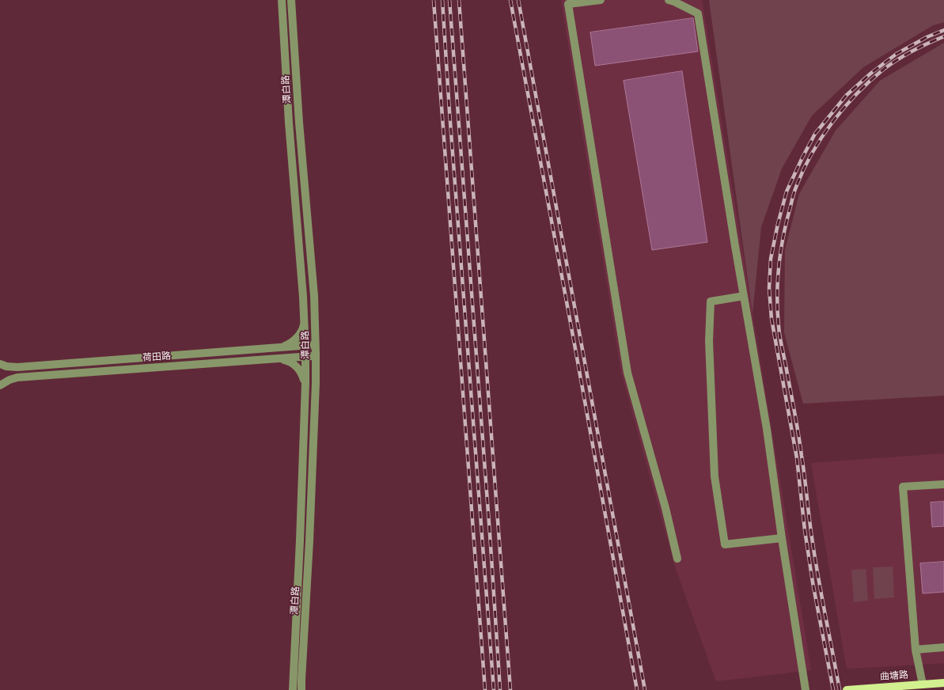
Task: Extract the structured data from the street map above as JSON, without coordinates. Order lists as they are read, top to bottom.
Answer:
{
  "streets": {
    "main road": ["曲塘路"],
    "street": ["潭白路", "荷田路"]
  },
  "crossings": [
    ["潭白路", "荷田路"]
  ]
}
